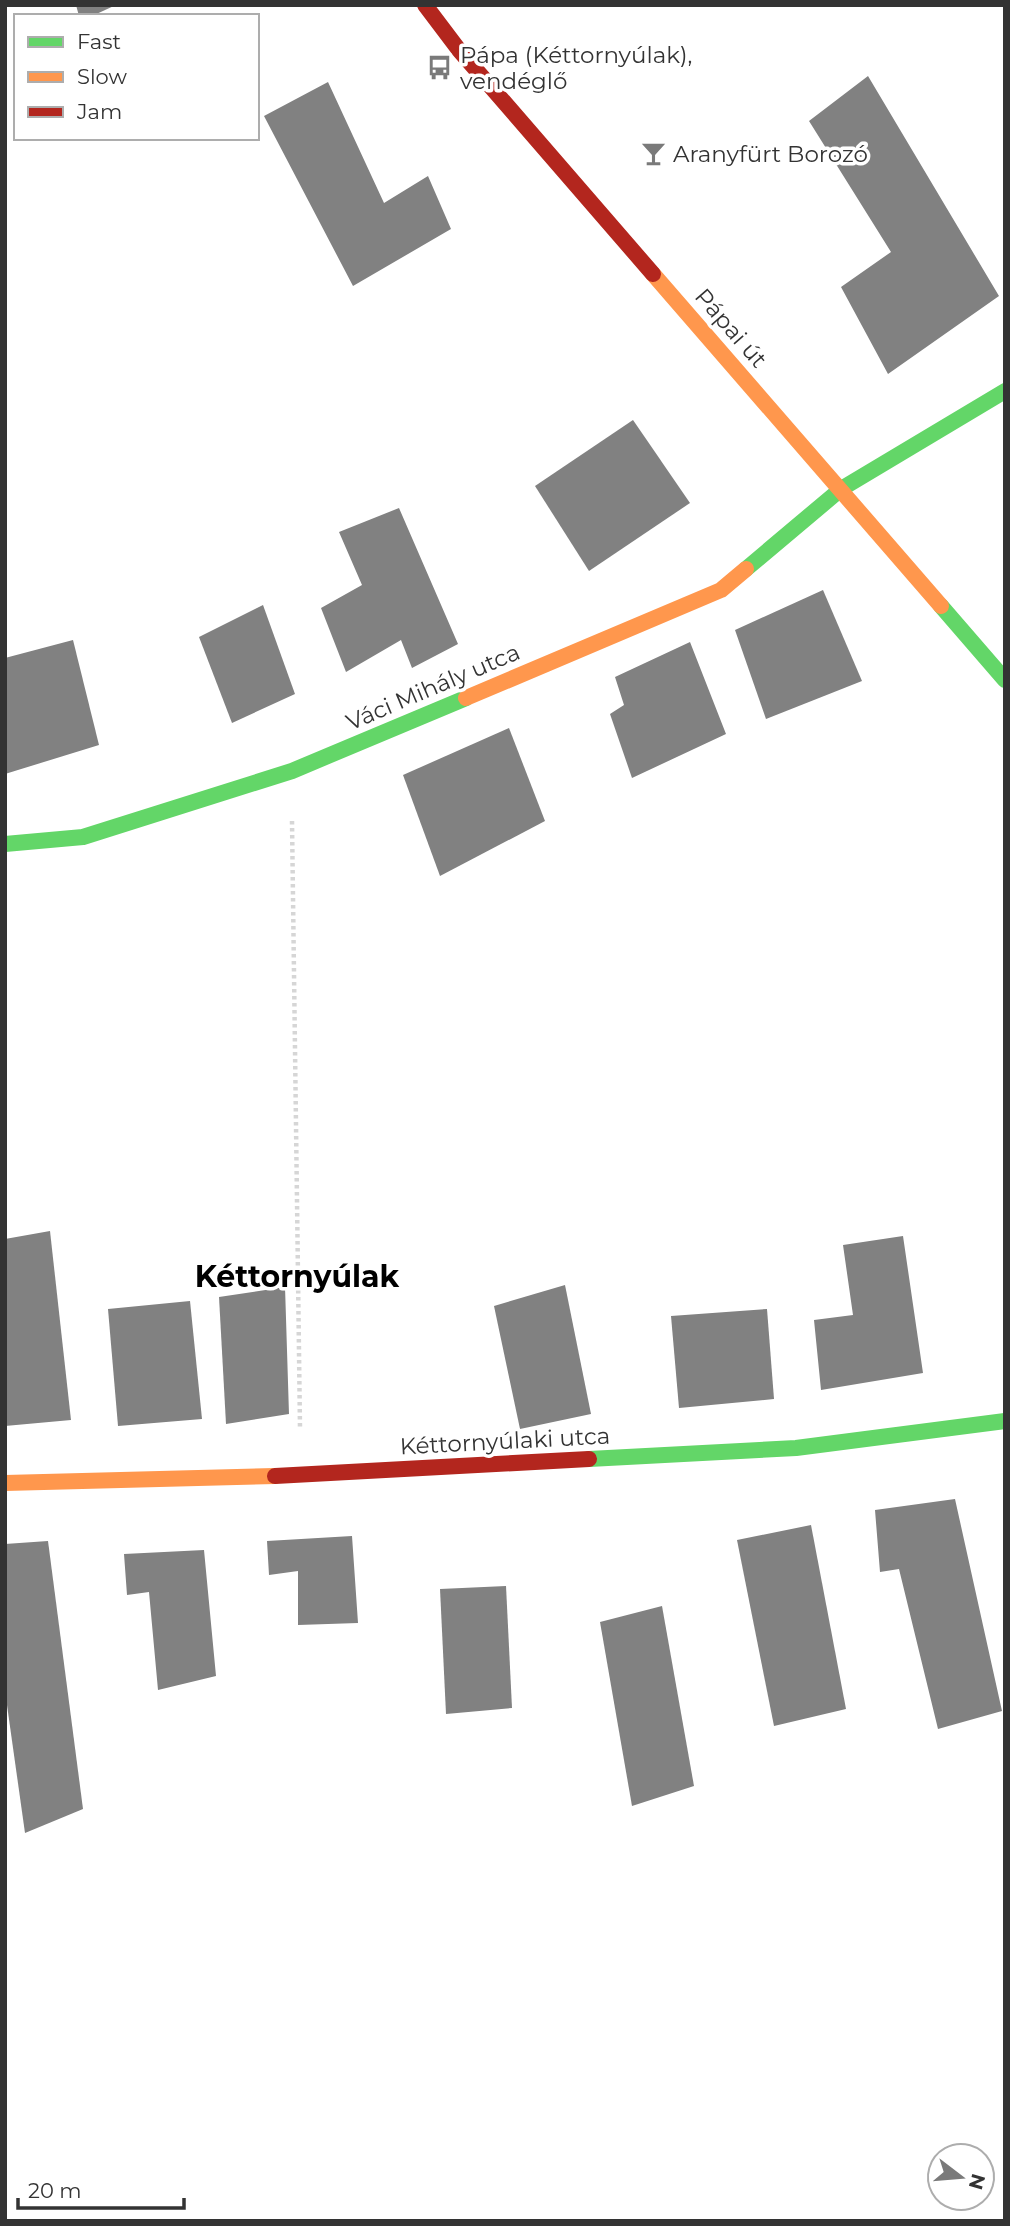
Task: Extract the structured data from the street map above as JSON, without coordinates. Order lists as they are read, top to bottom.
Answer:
{
  "streets": {
    "street": ["Pápai út", "Váci Mihály utca", "Kéttornyúlaki utca"]
  },
  "crossings": [
    ["Pápai út", "Váci Mihály utca"]
  ],
  "districts": ["Kéttornyúlak"],
  "places": {
    "bus stop": ["Pápa (Kéttornyúlak), vendéglő"],
    "bar": ["Aranyfürt Borozó"]
  },
  "legend": ["Fast", "Slow", "Jam"],
  "scale_bar": "20 m",
  "north": "right"
}
